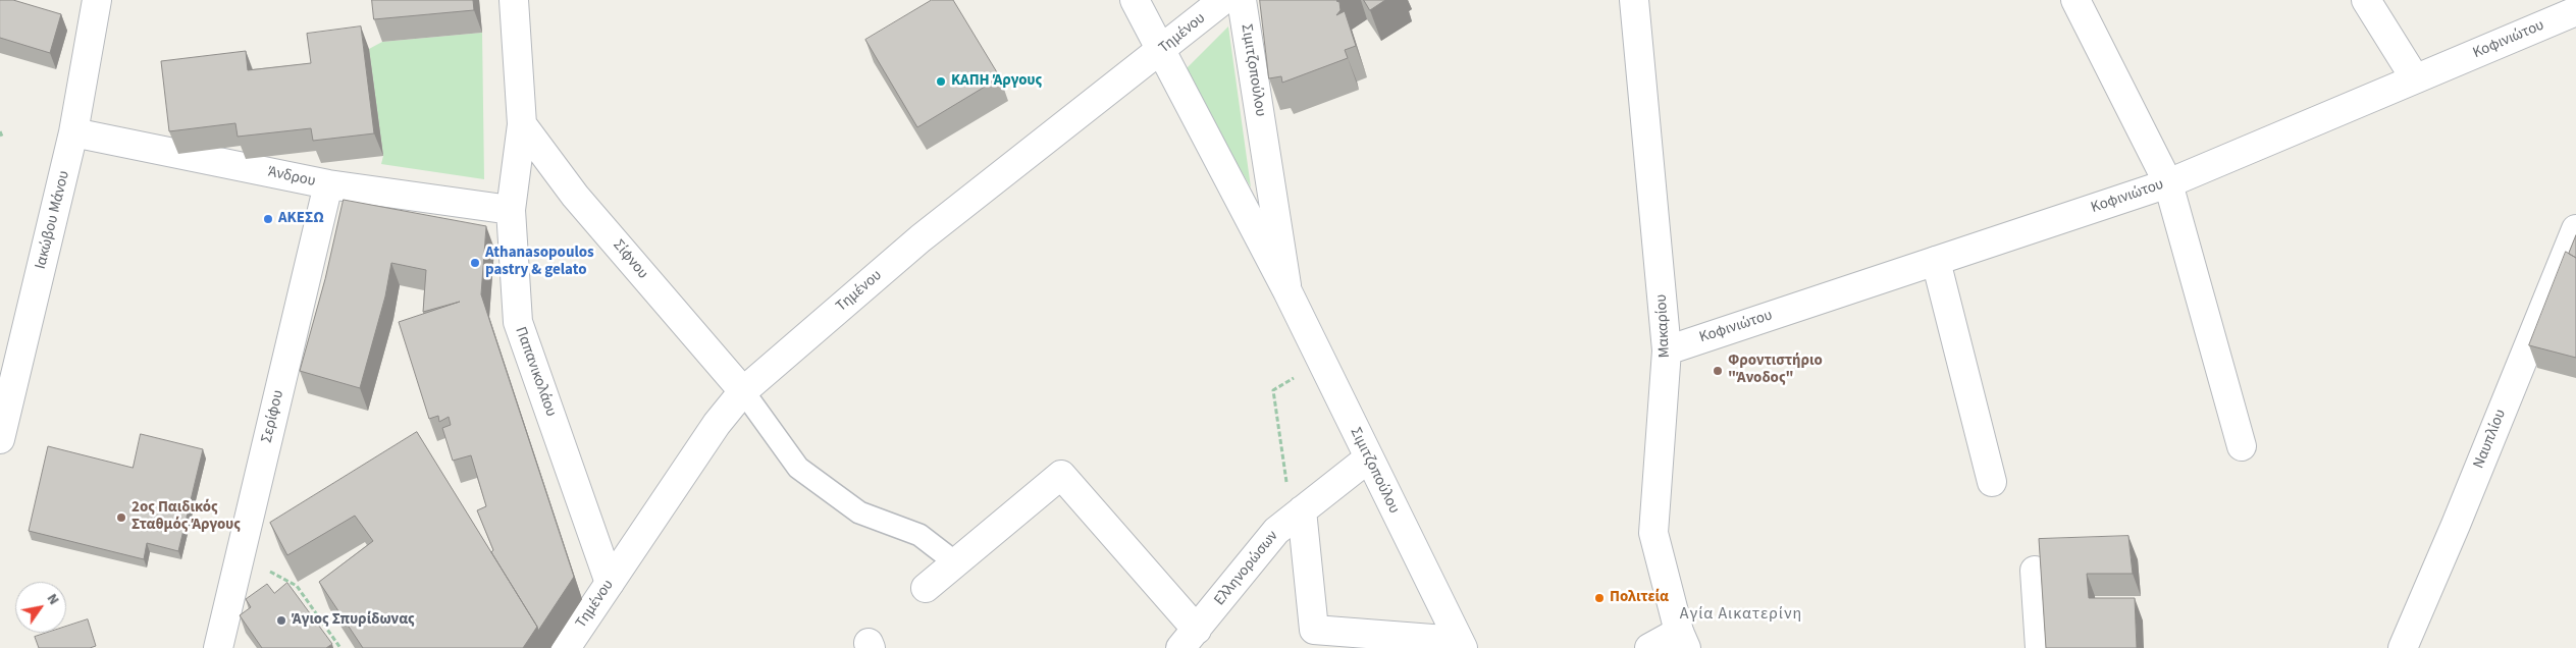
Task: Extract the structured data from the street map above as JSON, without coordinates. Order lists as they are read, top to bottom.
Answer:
{
  "streets": {
    "street": [
      "Τημένου",
      "Κοφινιώτου",
      "Σιμιτζοπούλου",
      "Άνδρου",
      "Ιακώβου Μάνου",
      "Σίφνου",
      "Μακαρίου",
      "Παπανικολάου",
      "Σερίφου",
      "Ναυπλίου",
      "Ελληνορώσων"
    ]
  },
  "crossings": [
    ["Τημένου", "Σιμιτζοπούλου"],
    ["Τημένου", "Σίφνου"],
    ["Τημένου", "Παπανικολάου"],
    ["Κοφινιώτου", "Μακαρίου"],
    ["Σιμιτζοπούλου", "Ελληνορώσων"],
    ["Άνδρου", "Ιακώβου Μάνου"],
    ["Άνδρου", "Παπανικολάου"],
    ["Άνδρου", "Σερίφου"],
    ["Σίφνου", "Παπανικολάου"]
  ],
  "districts": ["Αγία Αικατερίνη"],
  "places": [
    "ΚΑΠΗ Άργους",
    "ΑΚΕΣΩ",
    "Athanasopoulos pastry & gelato",
    "Φροντιστήριο \"Άνοδος\"",
    "2ος Παιδικός Σταθμός Άργους",
    "Πολιτεία",
    "Άγιος Σπυρίδωνας"
  ],
  "north": "top right"
}
